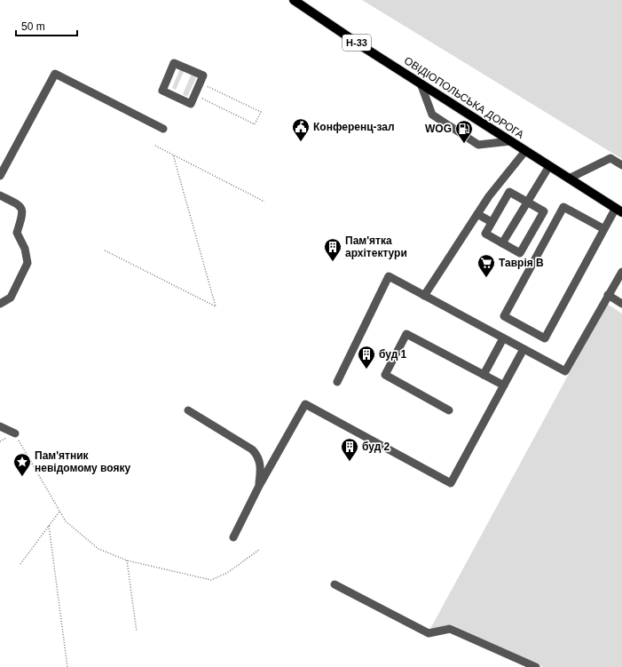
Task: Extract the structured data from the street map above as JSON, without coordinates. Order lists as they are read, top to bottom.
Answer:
{
  "streets": {
    "main road": ["Н-33", "ОВІДІОПОЛЬСЬКА ДОРОГА"]
  },
  "places": {
    "public building": ["Конференц-зал"],
    "fuel station": ["WOG"],
    "building": ["Пам'ятка архітектури", "буд 1", "буд 2"],
    "supermarket": ["Таврія В"],
    "place": ["Пам'ятник невідомому вояку"]
  },
  "scale_bar": "50 m"
}
